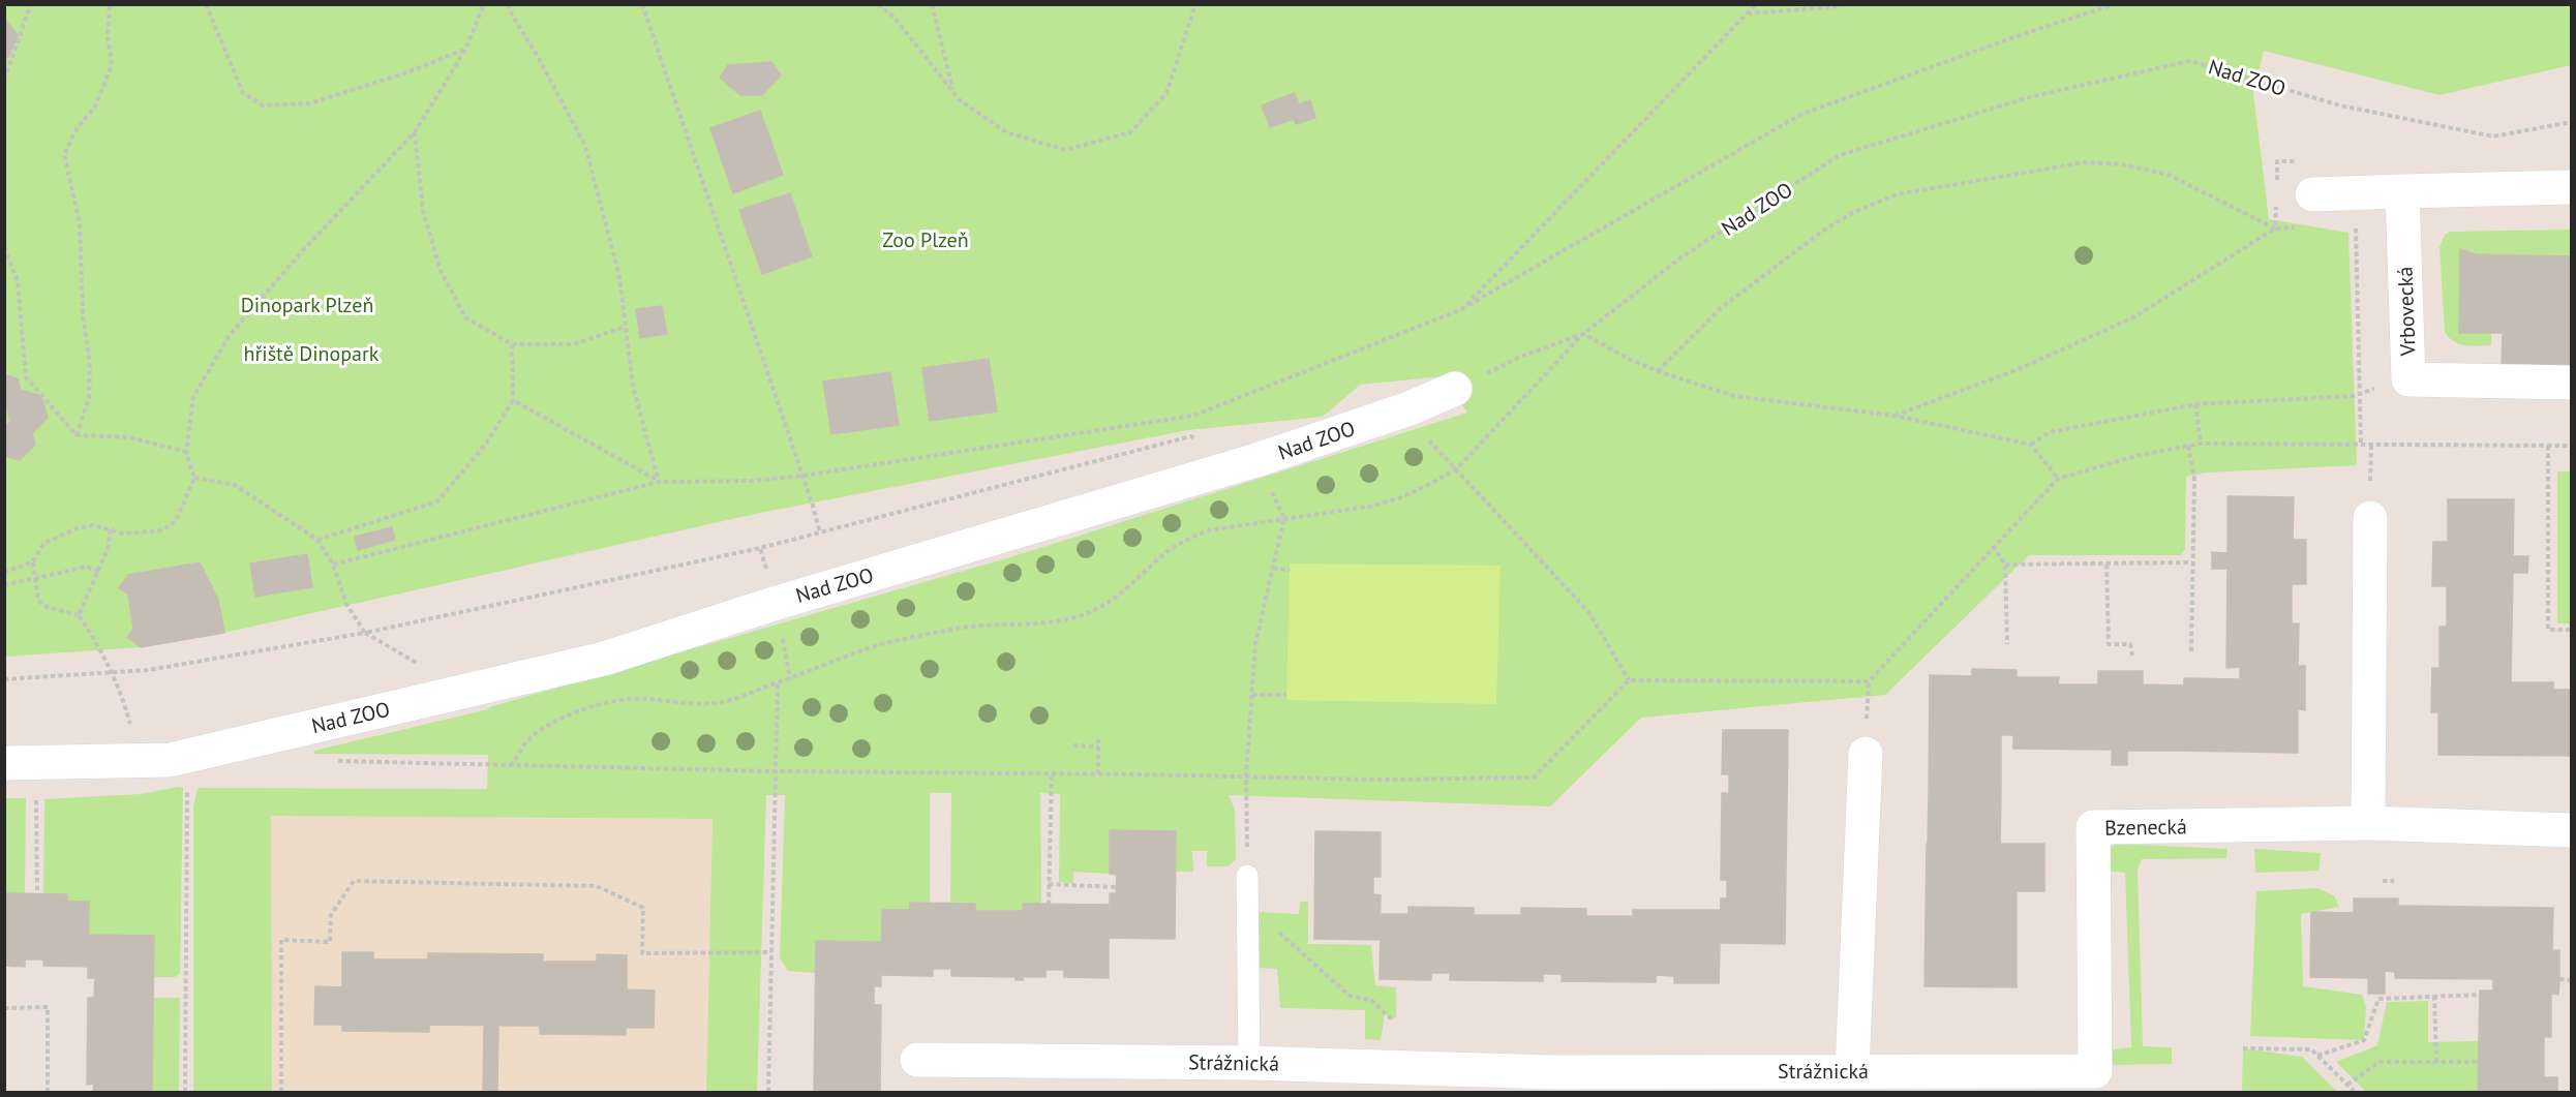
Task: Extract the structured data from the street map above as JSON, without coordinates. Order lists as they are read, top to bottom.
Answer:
{
  "streets": {
    "street": [
      "Nad ZOO",
      "Vrbovecká",
      "Bzenecká",
      "Strážnická"
    ]
  },
  "crossings": [
    ["Bzenecká", "Strážnická"]
  ],
  "parks": ["Zoo Plzeň", "Dinopark Plzeň", "hřiště Dinopark"]
}
